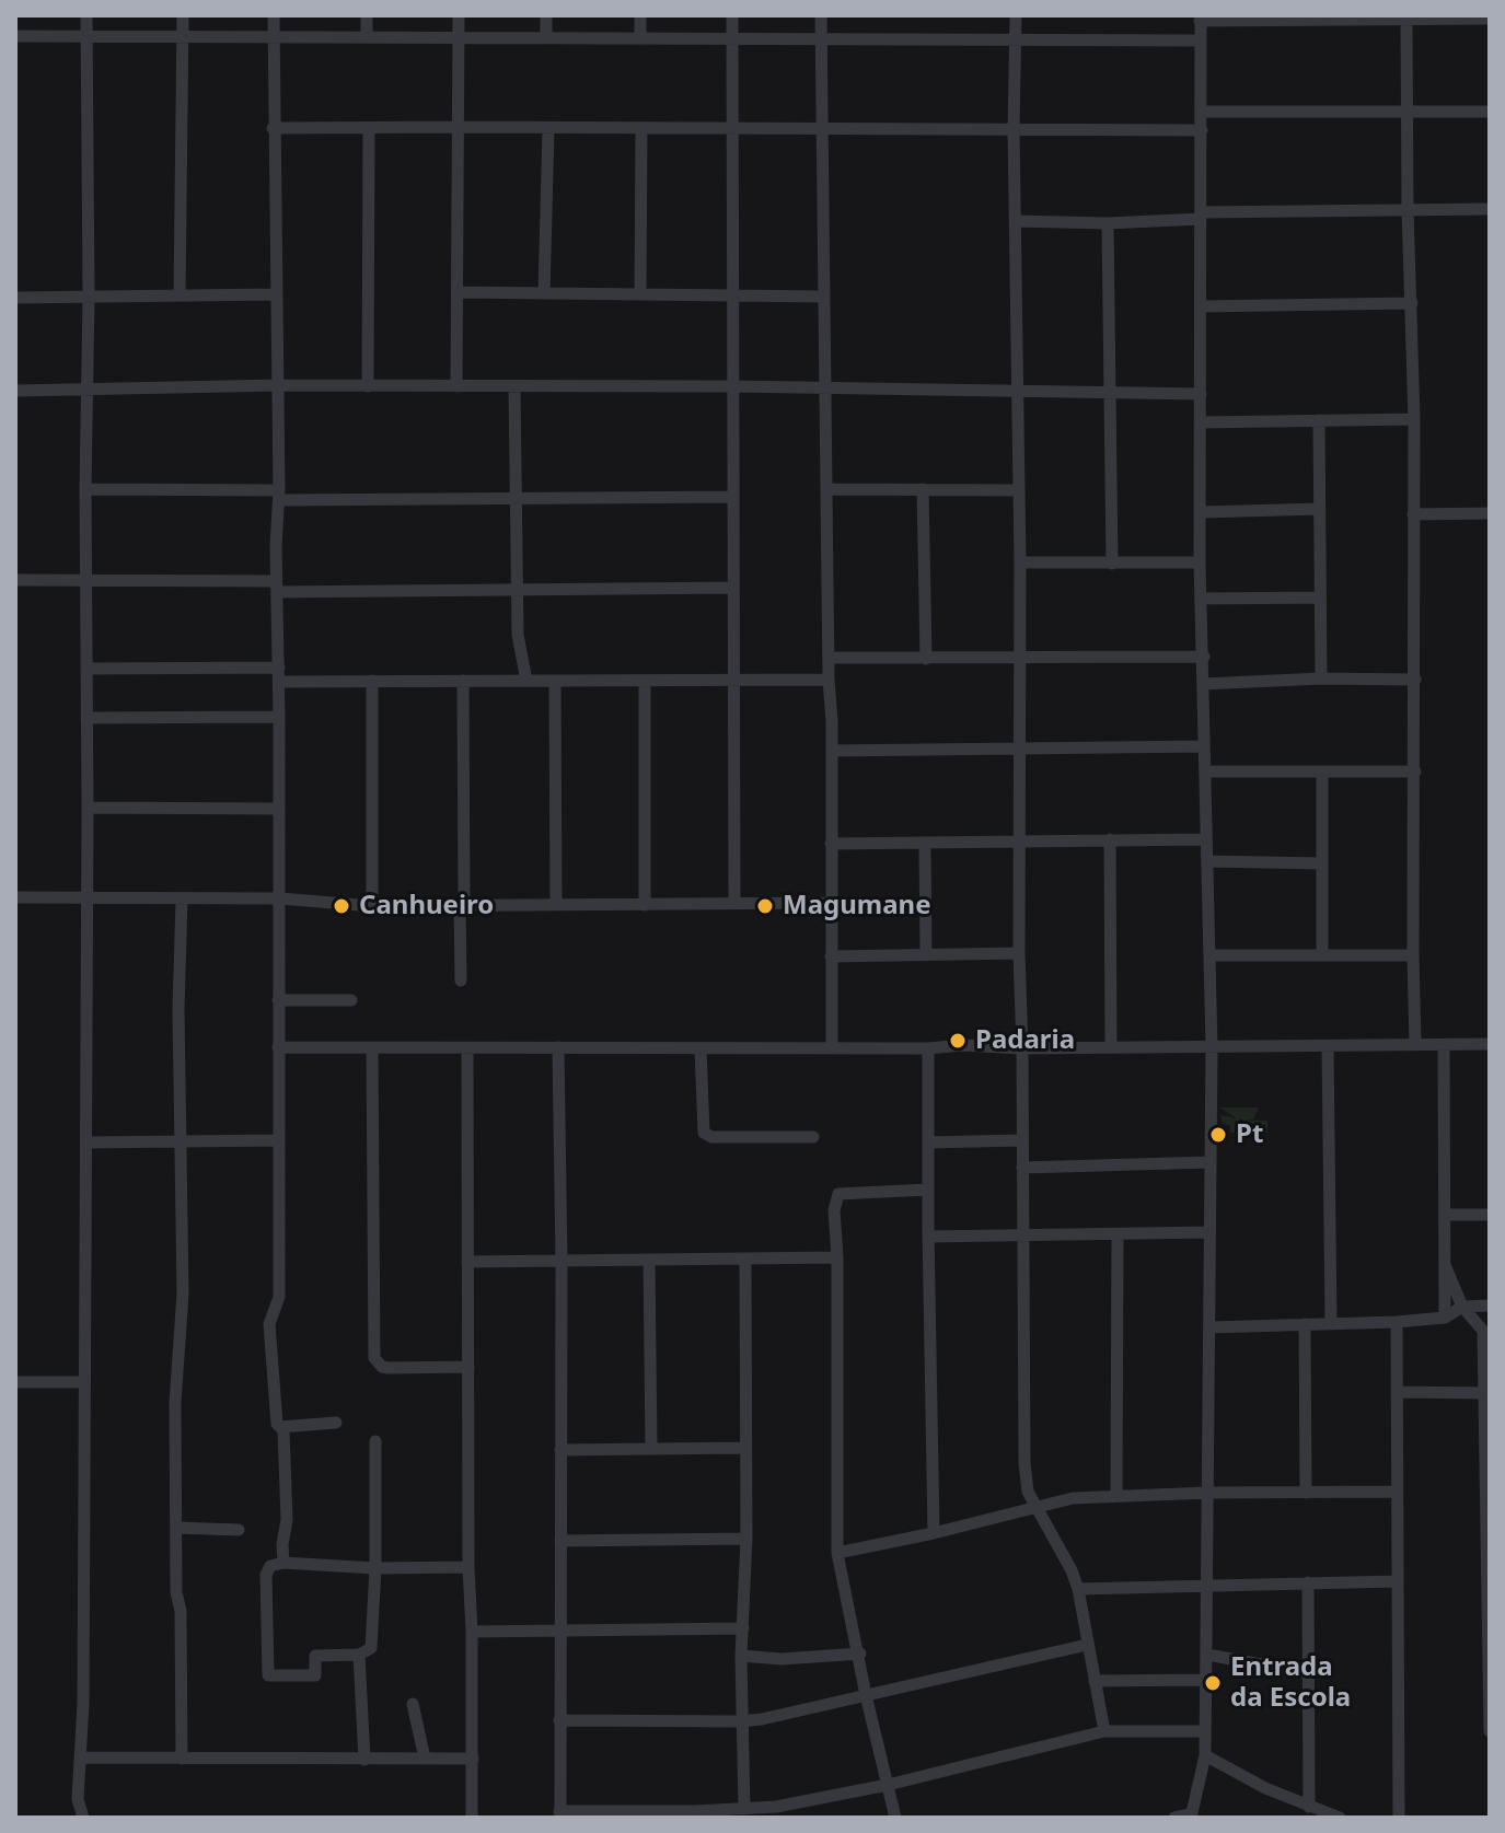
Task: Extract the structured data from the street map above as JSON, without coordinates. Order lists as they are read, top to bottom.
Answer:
{
  "places": [
    "Canhueiro",
    "Magumane",
    "Padaria",
    "Pt",
    "Entrada da Escola"
  ]
}
